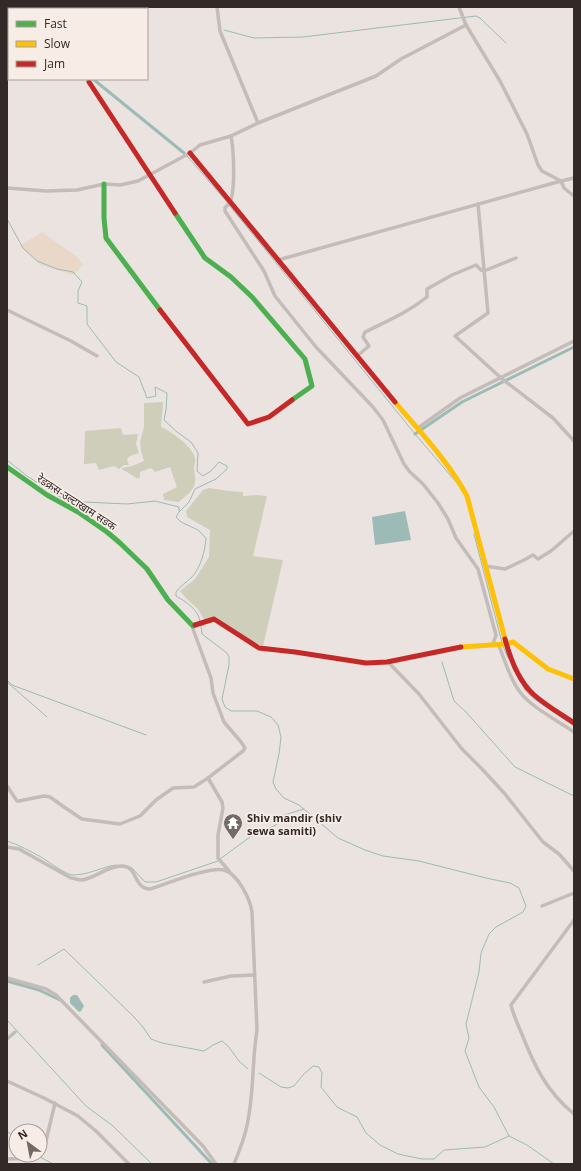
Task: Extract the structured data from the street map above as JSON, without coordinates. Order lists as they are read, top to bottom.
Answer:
{
  "streets": {
    "street": ["रेडक्रस-उल्टाखाम सडक"]
  },
  "places": {
    "temple": ["Shiv mandir (shiv sewa samiti)"]
  },
  "legend": ["Fast", "Slow", "Jam"],
  "north": "top left"
}
